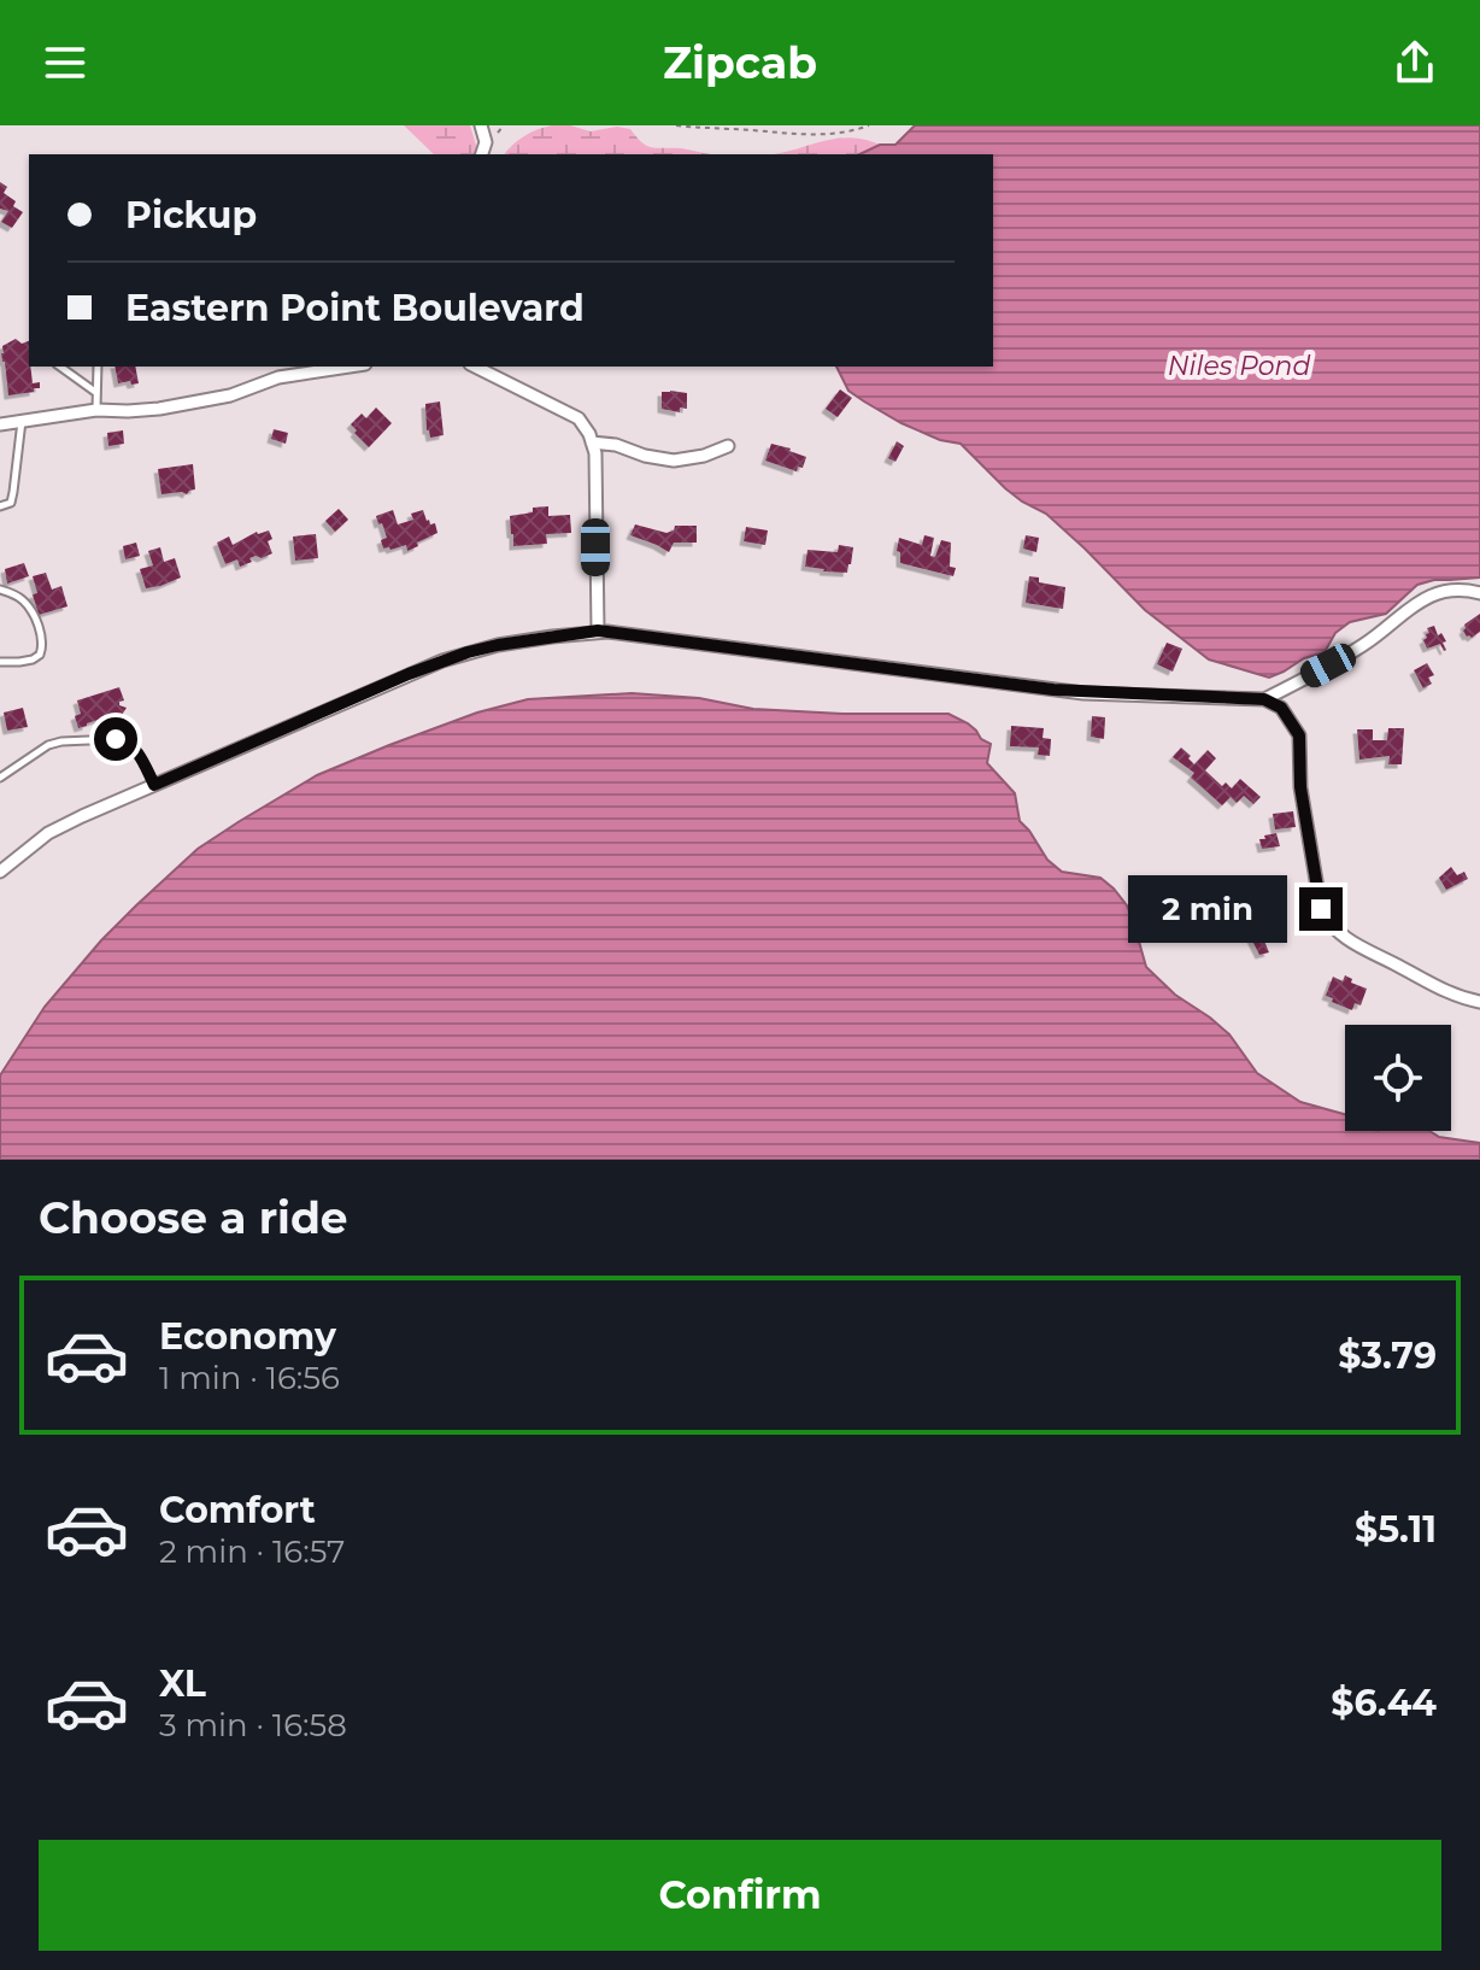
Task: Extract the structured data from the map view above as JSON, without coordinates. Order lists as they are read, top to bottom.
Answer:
{
  "water": ["Niles Pond"],
  "page": {
    "header": "Zipcab",
    "banner": ["Pickup", "Eastern Point Boulevard"],
    "bubble": "2 min",
    "heading": "Choose a ride",
    "list": [
      {
        "name": "Economy",
        "note": "1 min · 16:56",
        "value": "$3.79"
      },
      {
        "name": "Comfort",
        "note": "2 min · 16:57",
        "value": "$5.11"
      },
      {
        "name": "XL",
        "note": "3 min · 16:58",
        "value": "$6.44"
      }
    ],
    "buttons": "Confirm"
  }
}
